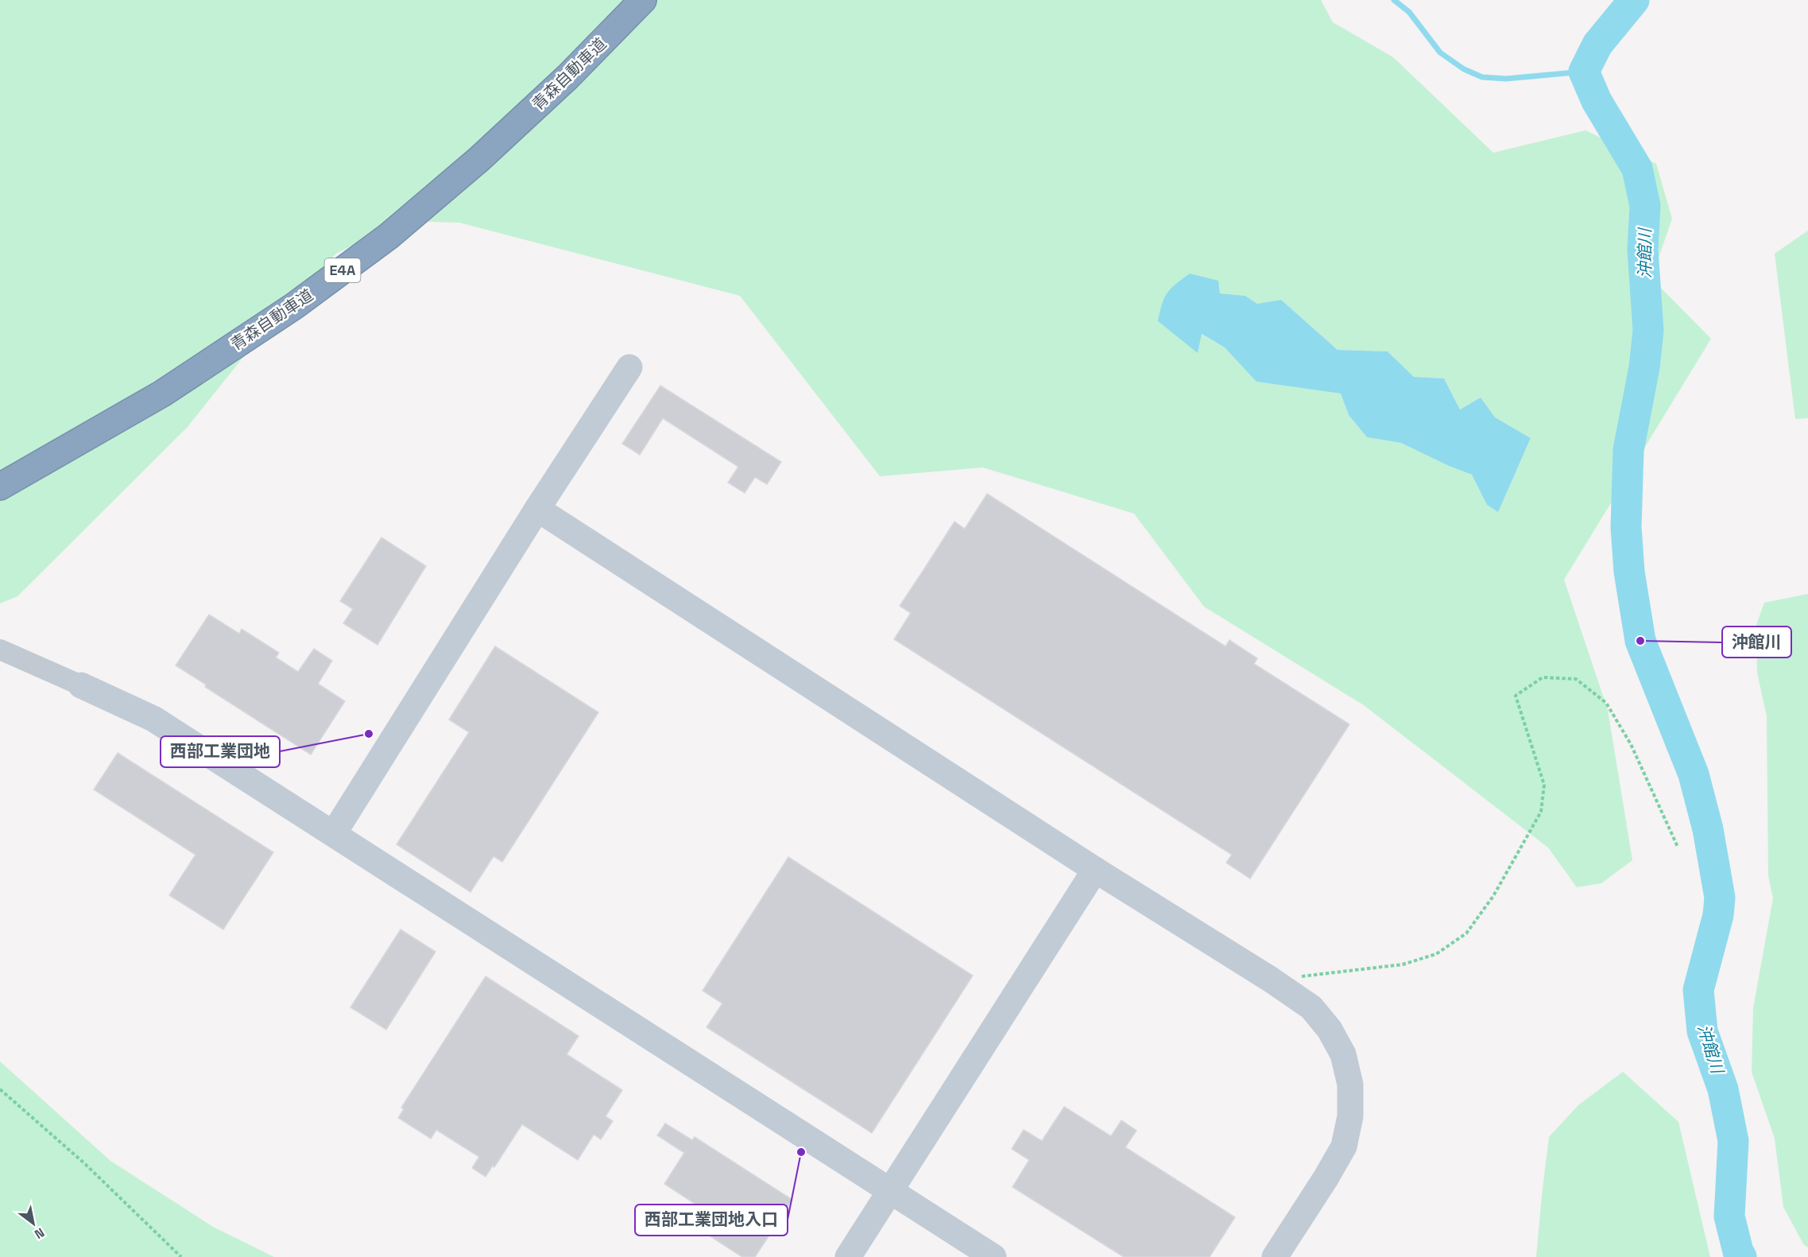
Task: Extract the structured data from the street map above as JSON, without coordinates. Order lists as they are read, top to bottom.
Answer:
{
  "streets": {
    "highway": ["青森自動車道", "E4A"]
  },
  "water": ["沖館川"],
  "places": ["沖館川", "西部工業団地", "西部工業団地入口"],
  "north": "bottom right"
}
